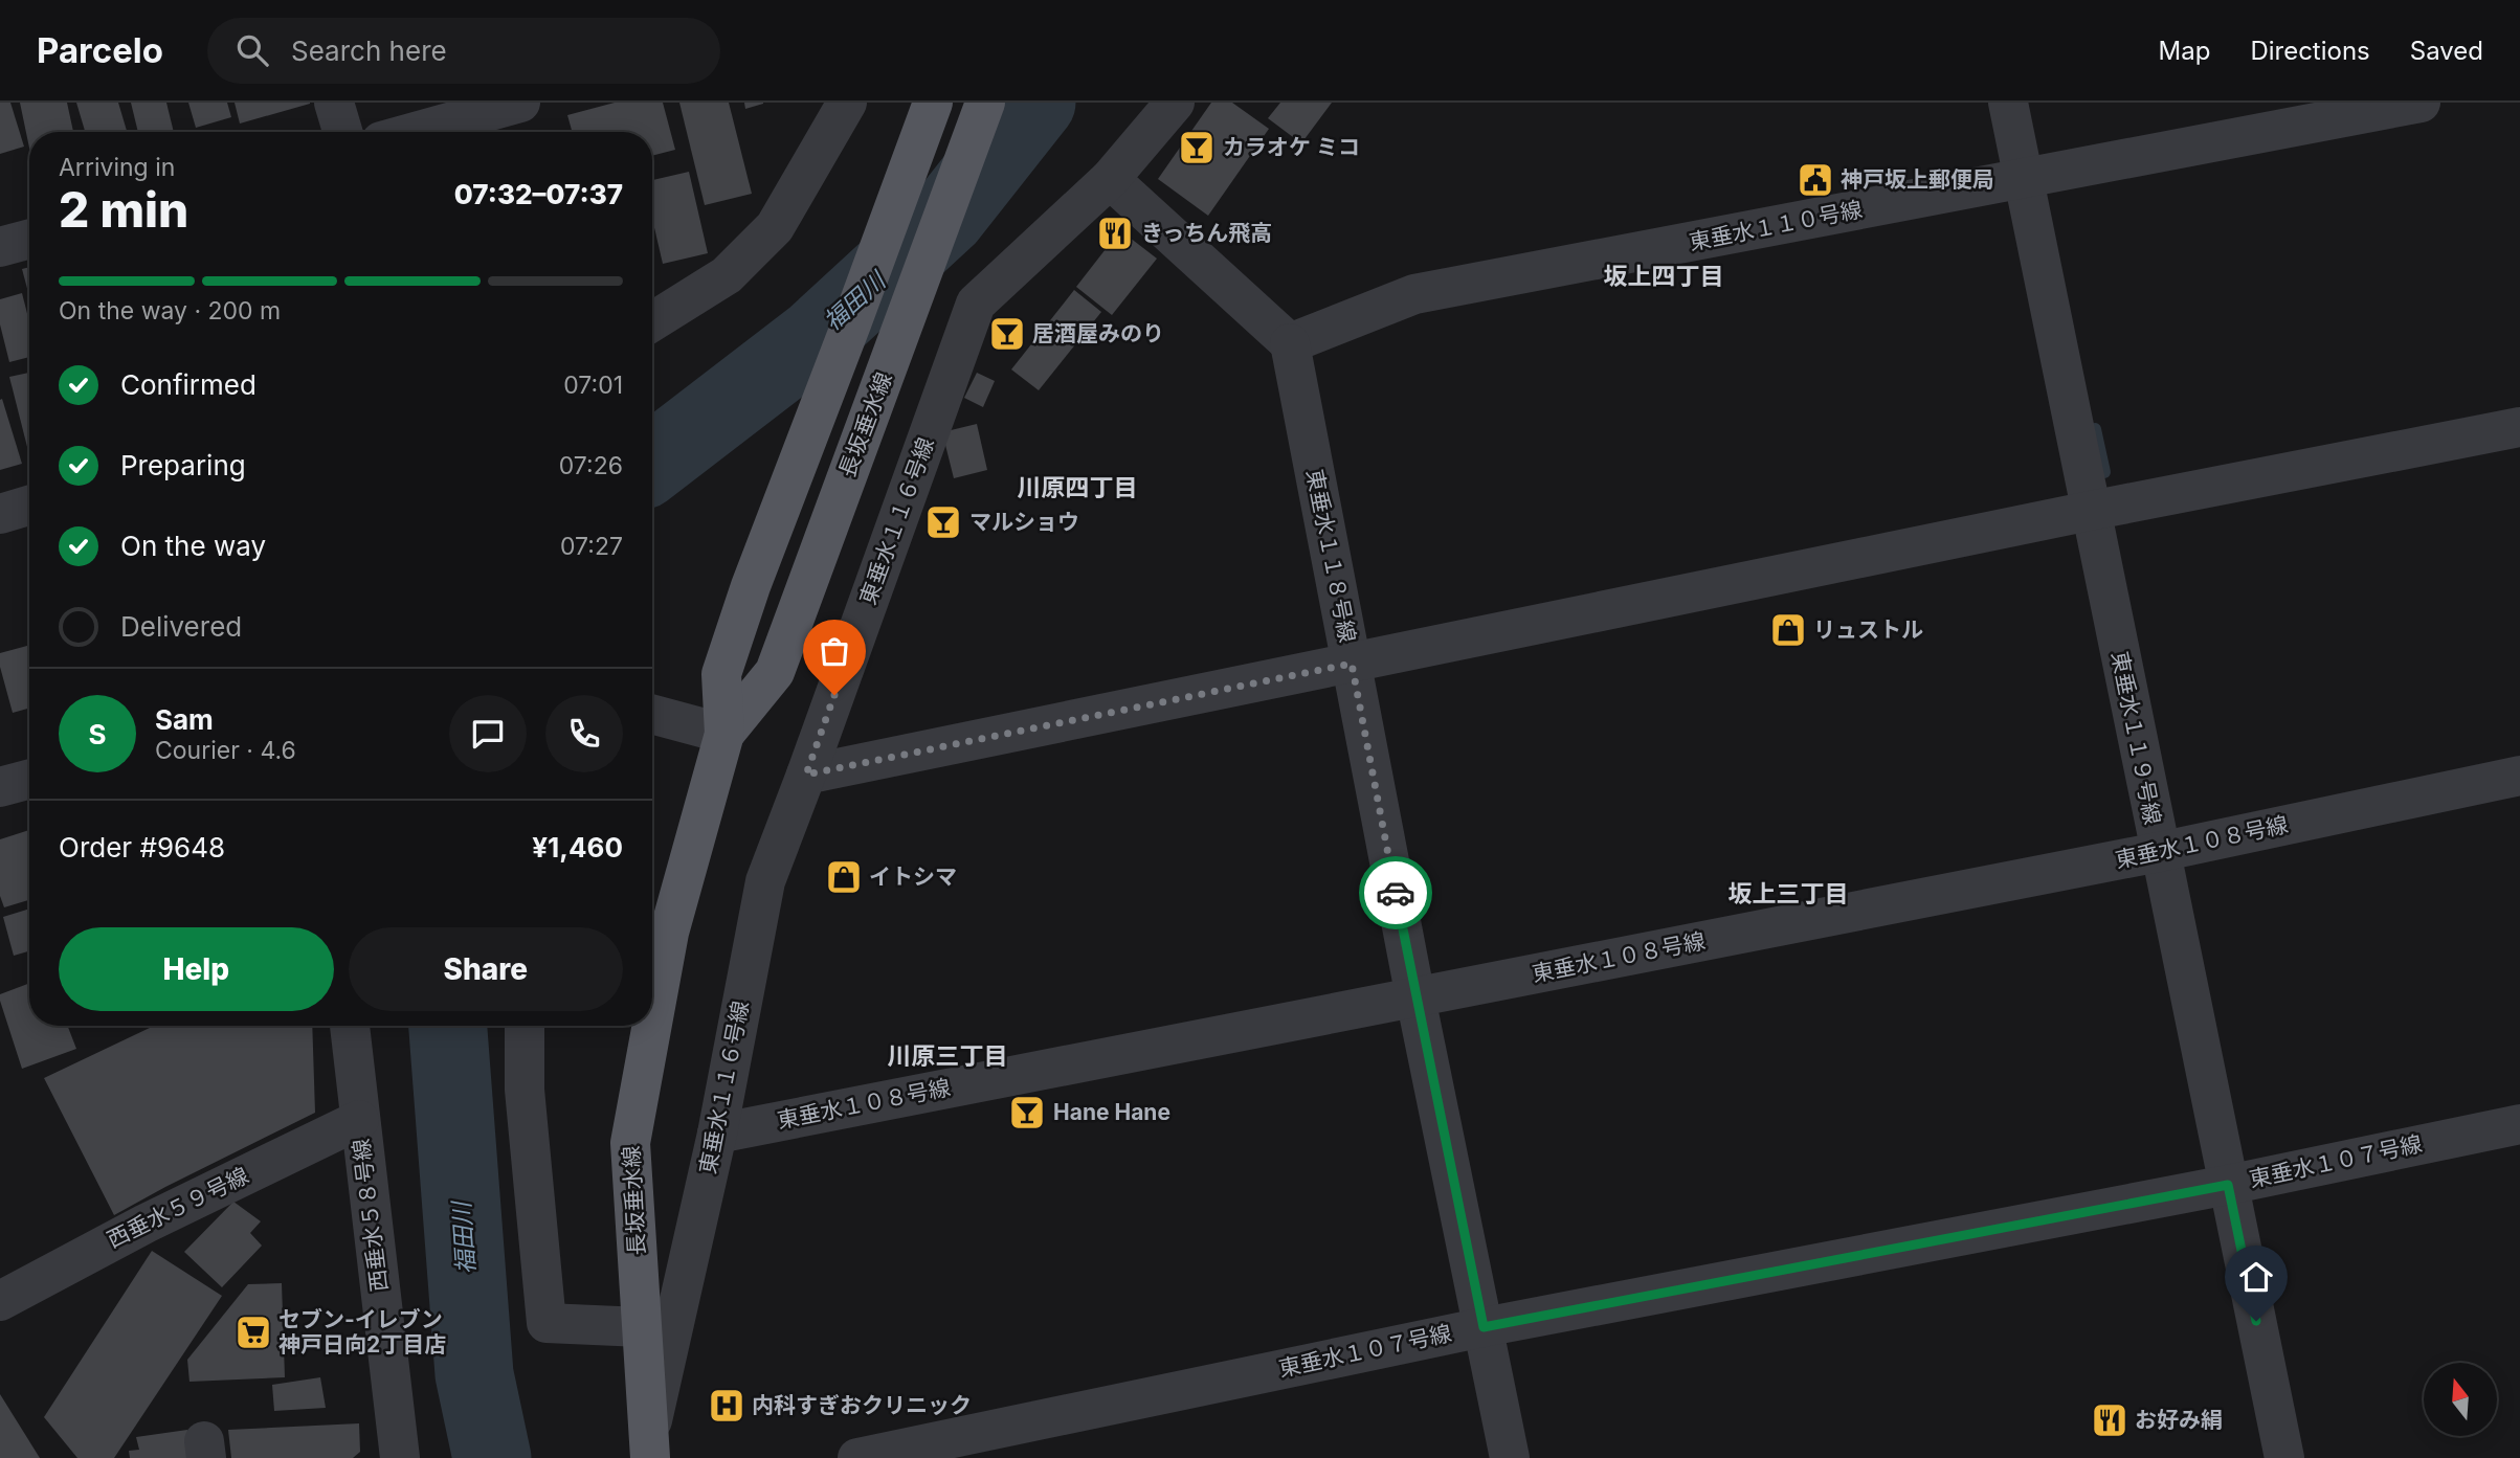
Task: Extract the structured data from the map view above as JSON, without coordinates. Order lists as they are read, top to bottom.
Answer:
{
  "streets": {
    "main road": ["長坂垂水線"],
    "street": [
      "東垂水１１０号線",
      "東垂水１１６号線",
      "東垂水１１８号線",
      "東垂水１１９号線",
      "東垂水１０８号線",
      "東垂水１０７号線",
      "西垂水５９号線",
      "西垂水５８号線"
    ]
  },
  "crossings": [
    ["東垂水１１０号線", "東垂水１１８号線"],
    ["東垂水１１０号線", "東垂水１１９号線"],
    ["長坂垂水線", "東垂水１１６号線"],
    ["東垂水１１６号線", "東垂水１０８号線"],
    ["東垂水１１８号線", "東垂水１０８号線"],
    ["東垂水１１８号線", "東垂水１０７号線"],
    ["東垂水１１９号線", "東垂水１０８号線"],
    ["東垂水１１９号線", "東垂水１０７号線"],
    ["西垂水５９号線", "西垂水５８号線"]
  ],
  "districts": [
    "坂上四丁目",
    "川原四丁目",
    "坂上三丁目",
    "川原三丁目"
  ],
  "water": ["福田川"],
  "places": {
    "bar": [
      "カラオケ ミコ",
      "居酒屋みのり",
      "マルショウ",
      "Hane Hane"
    ],
    "public building": ["神戸坂上郵便局"],
    "restaurant": ["きっちん飛高", "お好み絹"],
    "shop": ["リュストル", "イトシマ"],
    "supermarket": ["セブン-イレブン 神戸日向2丁目店"],
    "hospital": ["内科すぎおクリニック"]
  },
  "north": "top",
  "page": {
    "header": "Parcelo",
    "search": "Search here",
    "nav": ["Map", "Directions", "Saved"],
    "heading": ["2 min", "Arriving in", "07:32–07:37"],
    "panel": [
      "Sam",
      "Courier · 4.6",
      "Order #9648",
      "¥1,460"
    ],
    "bar": "On the way · 200 m",
    "list": [
      ["Confirmed", "07:01"],
      ["Preparing", "07:26"],
      ["On the way", "07:27"],
      "Delivered"
    ],
    "round": "S",
    "buttons": ["Help", "Share"]
  }
}
